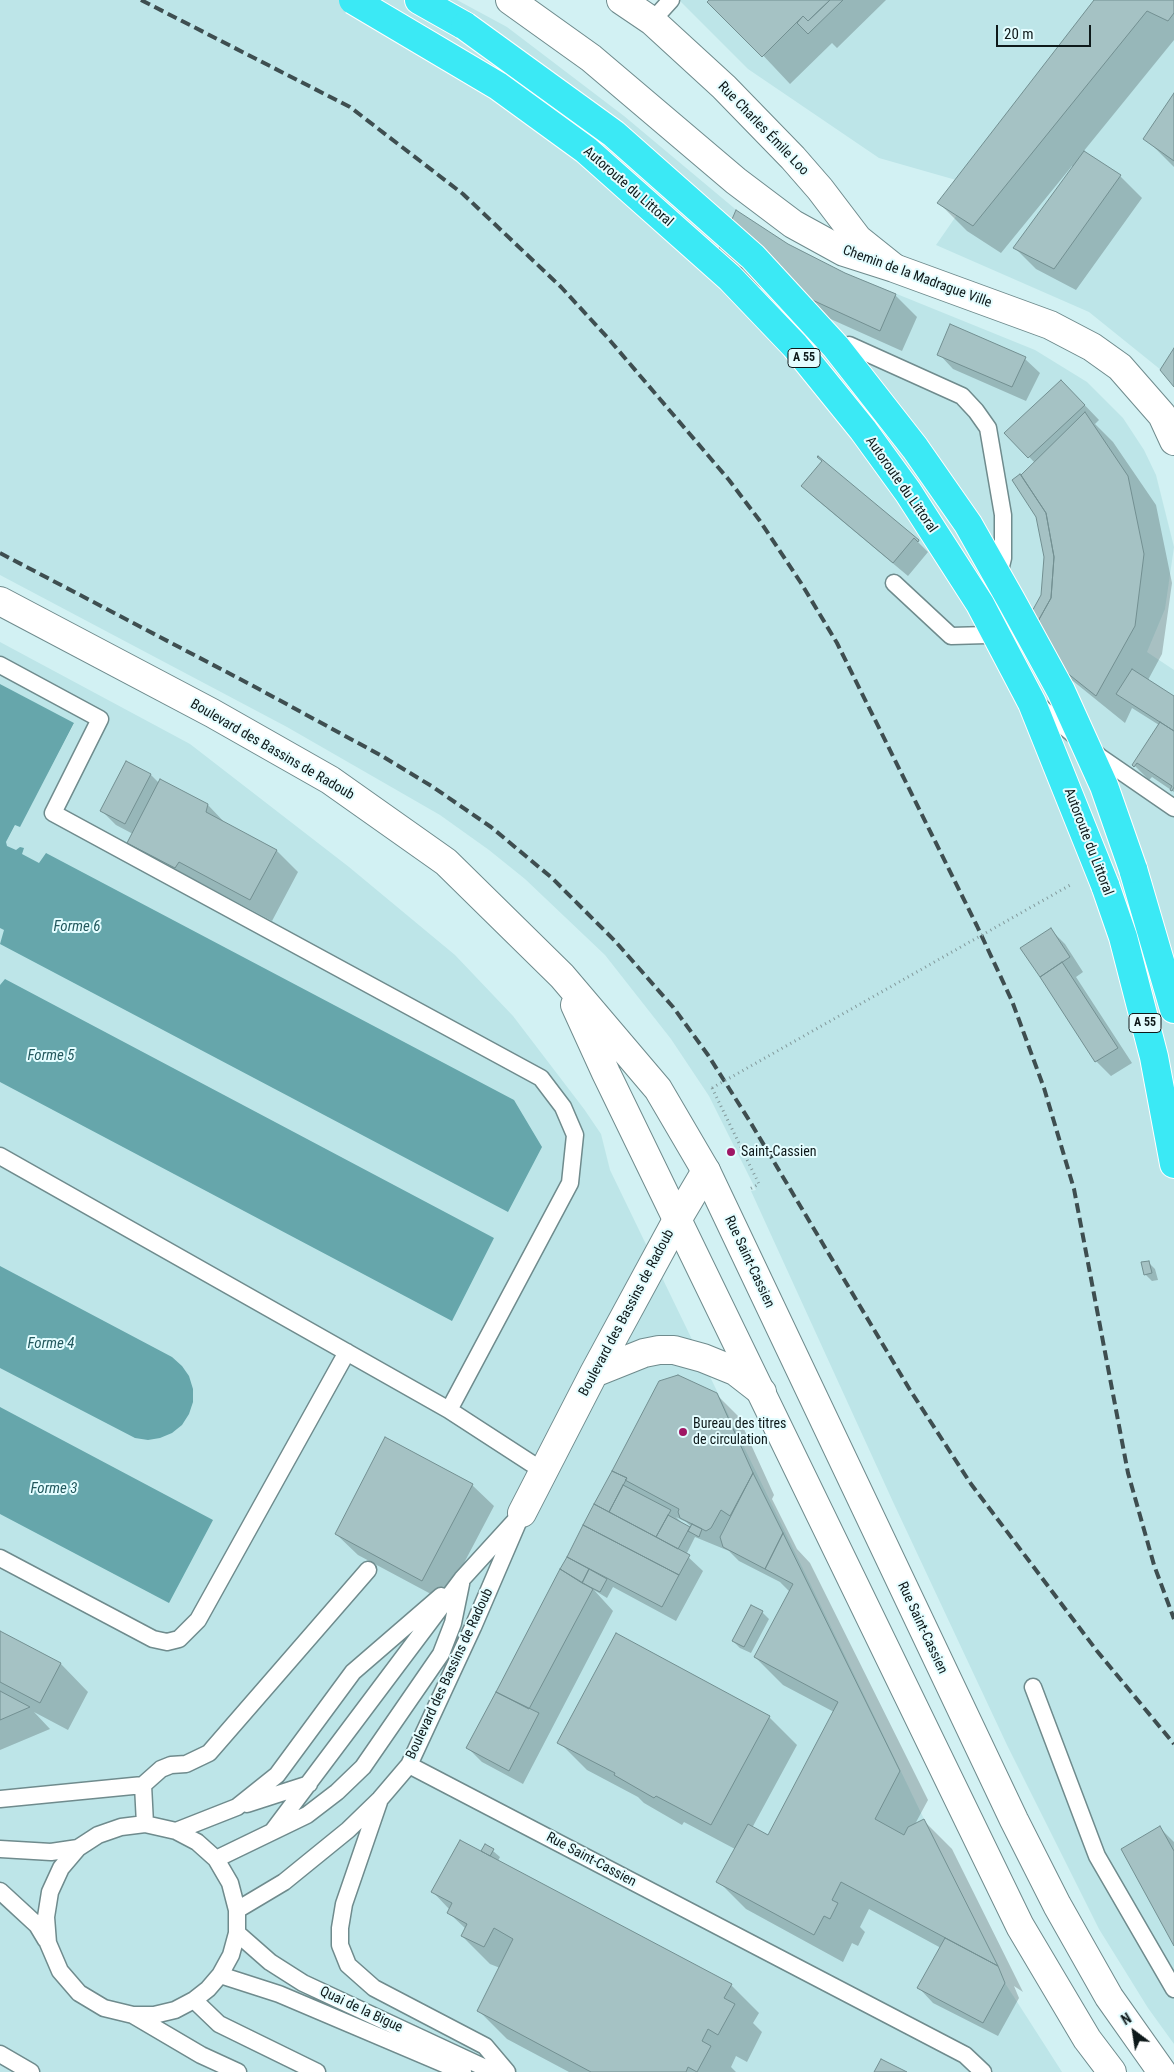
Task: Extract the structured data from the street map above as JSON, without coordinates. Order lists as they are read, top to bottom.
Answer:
{
  "streets": {
    "highway": ["Autoroute du Littoral", "A 55"],
    "street": [
      "Rue Charles Émile Loo",
      "Chemin de la Madrague Ville",
      "Boulevard des Bassins de Radoub",
      "Rue Saint-Cassien"
    ],
    "lane": ["Quai de la Bigue"]
  },
  "crossings": [
    ["Rue Charles Émile Loo", "Chemin de la Madrague Ville"],
    ["Boulevard des Bassins de Radoub", "Rue Saint-Cassien"]
  ],
  "water": [
    "Forme 6",
    "Forme 5",
    "Forme 4",
    "Forme 3"
  ],
  "places": ["Saint-Cassien", "Bureau des titres de circulation"],
  "scale_bar": "20 m",
  "north": "top left"
}
